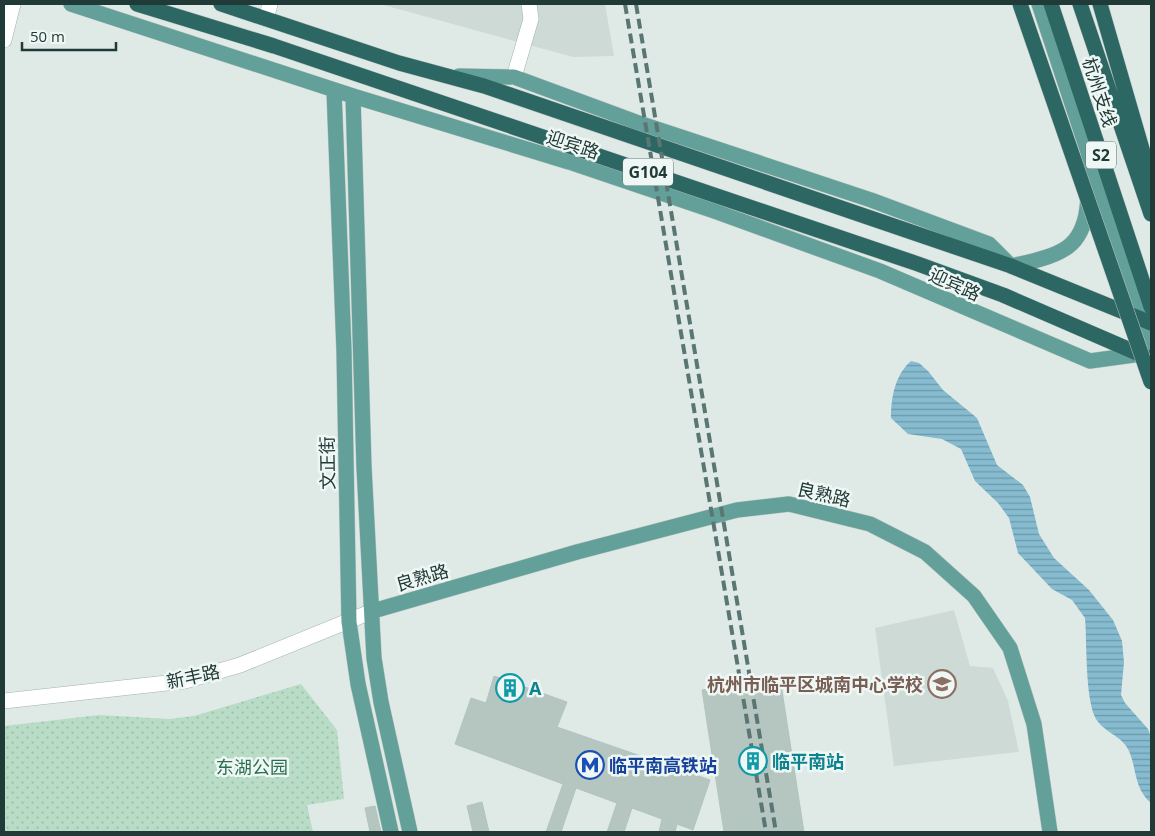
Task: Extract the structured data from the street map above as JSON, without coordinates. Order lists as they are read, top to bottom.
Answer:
{
  "streets": {
    "highway": [
      "杭州支线",
      "迎宾路",
      "S2",
      "G104"
    ],
    "main road": ["文正街", "良熟路"],
    "street": ["新丰路"]
  },
  "crossings": [
    ["杭州支线", "迎宾路"],
    ["迎宾路", "文正街"],
    ["文正街", "良熟路"],
    ["文正街", "新丰路"],
    ["良熟路", "新丰路"]
  ],
  "parks": ["东湖公园"],
  "places": {
    "school or university": ["杭州市临平区城南中心学校"],
    "building": ["A", "临平南站"],
    "metro station": ["临平南高铁站"]
  },
  "scale_bar": "50 m"
}
